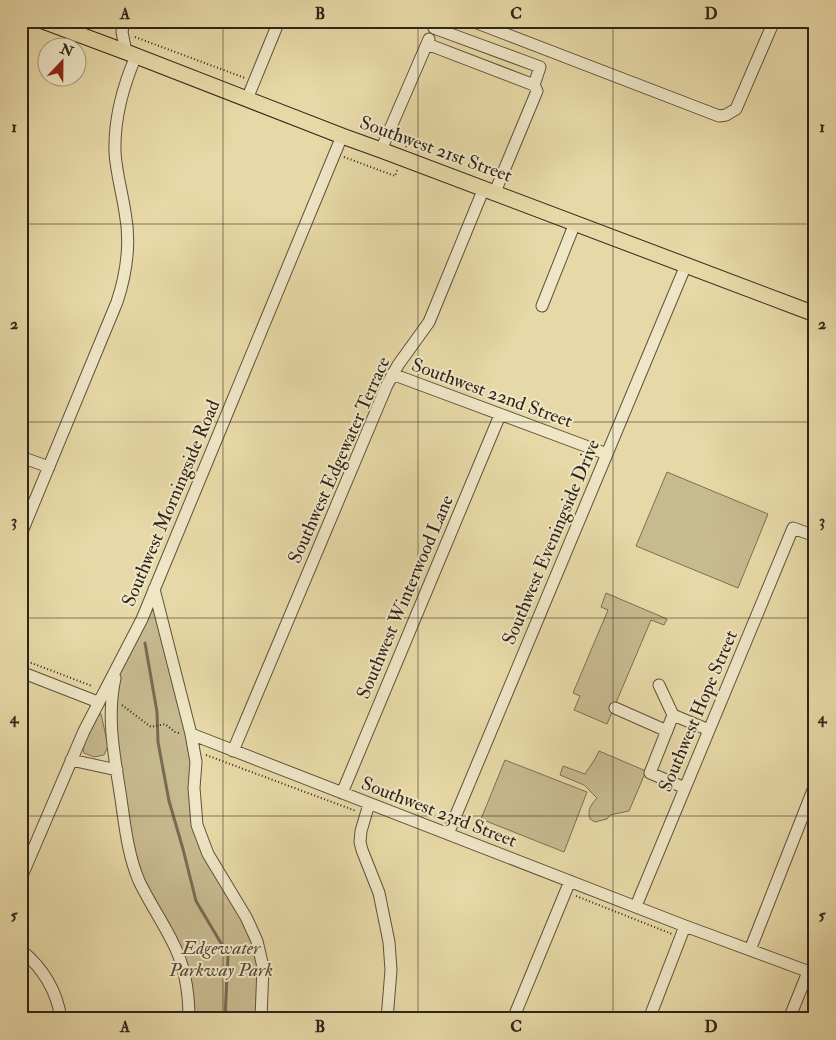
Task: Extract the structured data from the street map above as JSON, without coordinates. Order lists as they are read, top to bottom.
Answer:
{
  "streets": {
    "main road": ["Southwest 21st Street"],
    "street": [
      "Southwest 22nd Street",
      "Southwest Edgewater Terrace",
      "Southwest Morningside Road",
      "Southwest Eveningside Drive",
      "Southwest Winterwood Lane",
      "Southwest Hope Street",
      "Southwest 23rd Street"
    ]
  },
  "crossings": [
    ["Southwest 21st Street", "Southwest Edgewater Terrace"],
    ["Southwest 21st Street", "Southwest Morningside Road"],
    ["Southwest 21st Street", "Southwest Eveningside Drive"],
    ["Southwest 22nd Street", "Southwest Edgewater Terrace"],
    ["Southwest 22nd Street", "Southwest Eveningside Drive"],
    ["Southwest 22nd Street", "Southwest Winterwood Lane"],
    ["Southwest Edgewater Terrace", "Southwest 23rd Street"],
    ["Southwest Eveningside Drive", "Southwest 23rd Street"],
    ["Southwest Winterwood Lane", "Southwest 23rd Street"],
    ["Southwest Hope Street", "Southwest 23rd Street"]
  ],
  "parks": ["Edgewater Parkway Park"],
  "north": "top",
  "grid": {
    "columns": [
      "A",
      "B",
      "C",
      "D"
    ],
    "rows": [
      "1",
      "2",
      "3",
      "4",
      "5"
    ]
  }
}
